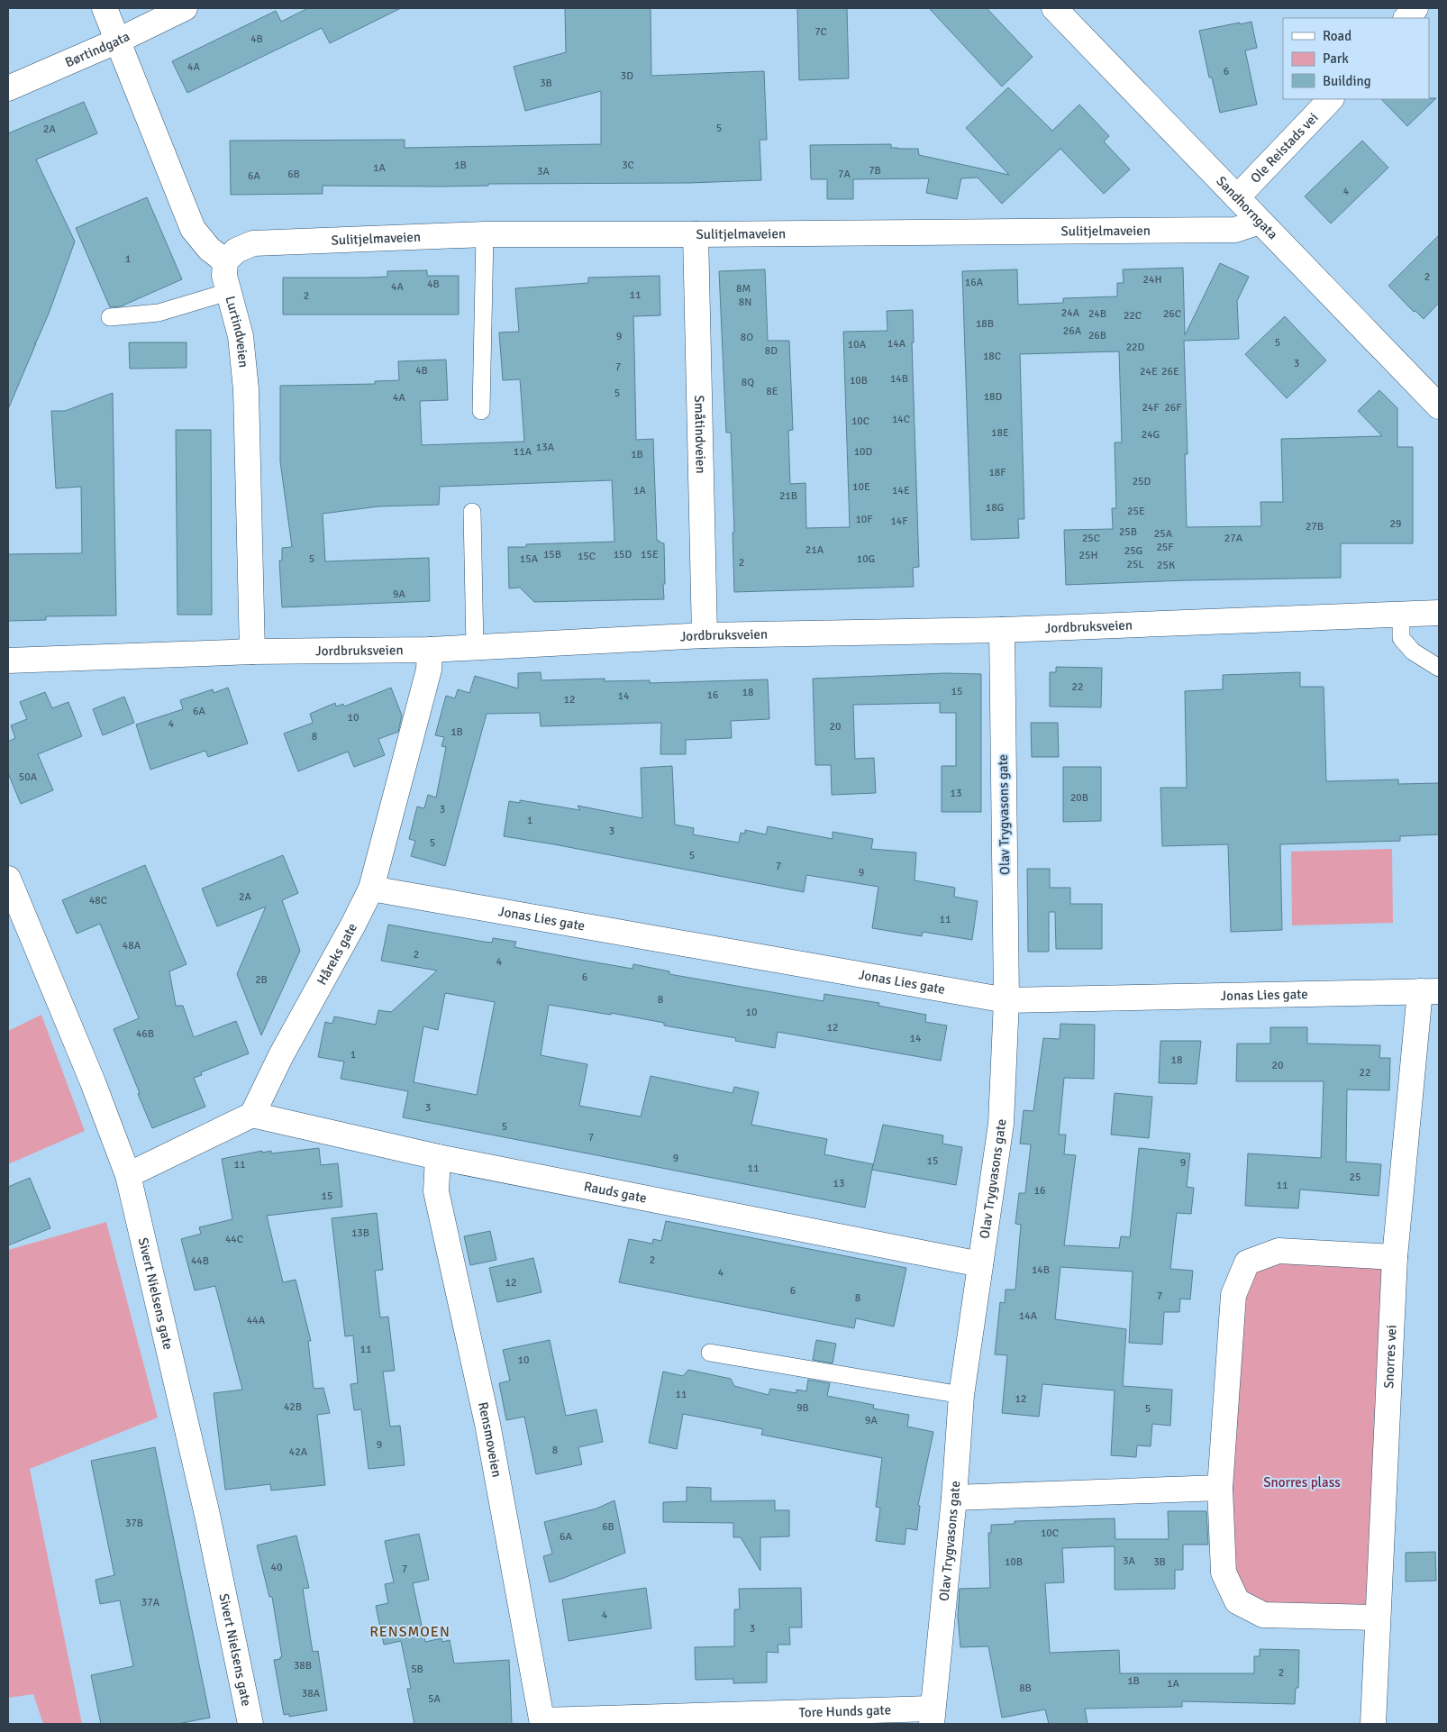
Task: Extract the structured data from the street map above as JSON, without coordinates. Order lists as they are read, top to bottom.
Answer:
{
  "streets": {
    "street": [
      "Børtindgata",
      "Ole Reistads vei",
      "Sandhorngata",
      "Sulitjelmaveien",
      "Lurtindveien",
      "Småtindveien",
      "Jordbruksveien",
      "Olav Trygvasons gate",
      "Jonas Lies gate",
      "Håreks gate",
      "Rauds gate",
      "Sivert Nielsens gate",
      "Snorres vei",
      "Rensmoveien",
      "Tore Hunds gate"
    ]
  },
  "crossings": [
    ["Ole Reistads vei", "Sandhorngata"],
    ["Sandhorngata", "Sulitjelmaveien"],
    ["Sulitjelmaveien", "Lurtindveien"],
    ["Sulitjelmaveien", "Småtindveien"],
    ["Lurtindveien", "Jordbruksveien"],
    ["Småtindveien", "Jordbruksveien"],
    ["Jordbruksveien", "Olav Trygvasons gate"],
    ["Jordbruksveien", "Håreks gate"],
    ["Olav Trygvasons gate", "Jonas Lies gate"],
    ["Olav Trygvasons gate", "Rauds gate"],
    ["Olav Trygvasons gate", "Tore Hunds gate"],
    ["Jonas Lies gate", "Håreks gate"],
    ["Jonas Lies gate", "Snorres vei"],
    ["Håreks gate", "Rauds gate"],
    ["Rauds gate", "Rensmoveien"],
    ["Rensmoveien", "Tore Hunds gate"]
  ],
  "districts": ["RENSMOEN"],
  "parks": ["Snorres plass"],
  "house_numbers": [
    "7C",
    "4B",
    "4A",
    "6",
    "3D",
    "3B",
    "5",
    "2A",
    "1B",
    "3C",
    "1A",
    "7B",
    "3A",
    "6B",
    "7A",
    "6A",
    "4",
    "1",
    "2",
    "24H",
    "16A",
    "4B",
    "4A",
    "8M",
    "11",
    "2",
    "8N",
    "24A",
    "24B",
    "26C",
    "22C",
    "18B",
    "26A",
    "26B",
    "9",
    "8O",
    "5",
    "14A",
    "10A",
    "22D",
    "8D",
    "18C",
    "3",
    "7",
    "4B",
    "24E",
    "26E",
    "14B",
    "10B",
    "8Q",
    "8E",
    "5",
    "18D",
    "4A",
    "24F",
    "26F",
    "14C",
    "10C",
    "18E",
    "24G",
    "13A",
    "11A",
    "10D",
    "1B",
    "18F",
    "25D",
    "10E",
    "1A",
    "14E",
    "21B",
    "18G",
    "25E",
    "10F",
    "14F",
    "29",
    "27B",
    "25B",
    "25A",
    "25C",
    "27A",
    "25F",
    "21A",
    "25G",
    "15B",
    "15D",
    "15E",
    "25H",
    "15C",
    "5",
    "15A",
    "10G",
    "2",
    "25L",
    "25K",
    "9A",
    "22",
    "15",
    "18",
    "16",
    "14",
    "12",
    "6A",
    "10",
    "4",
    "20",
    "1B",
    "8",
    "50A",
    "13",
    "20B",
    "3",
    "1",
    "3",
    "5",
    "5",
    "7",
    "9",
    "2A",
    "48C",
    "11",
    "48A",
    "2",
    "4",
    "6",
    "2B",
    "8",
    "10",
    "12",
    "46B",
    "14",
    "1",
    "18",
    "20",
    "22",
    "3",
    "5",
    "7",
    "9",
    "15",
    "9",
    "11",
    "11",
    "25",
    "13",
    "11",
    "16",
    "15",
    "13B",
    "44C",
    "2",
    "44B",
    "14B",
    "4",
    "12",
    "6",
    "7",
    "8",
    "14A",
    "44A",
    "11",
    "10",
    "11",
    "12",
    "42B",
    "9B",
    "5",
    "9A",
    "9",
    "8",
    "42A",
    "37B",
    "6B",
    "10C",
    "6A",
    "3A",
    "10B",
    "3B",
    "40",
    "7",
    "37A",
    "4",
    "3",
    "38B",
    "5B",
    "2",
    "1B",
    "1A",
    "8B",
    "38A",
    "5A"
  ],
  "legend": ["Road", "Park", "Building"]
}
